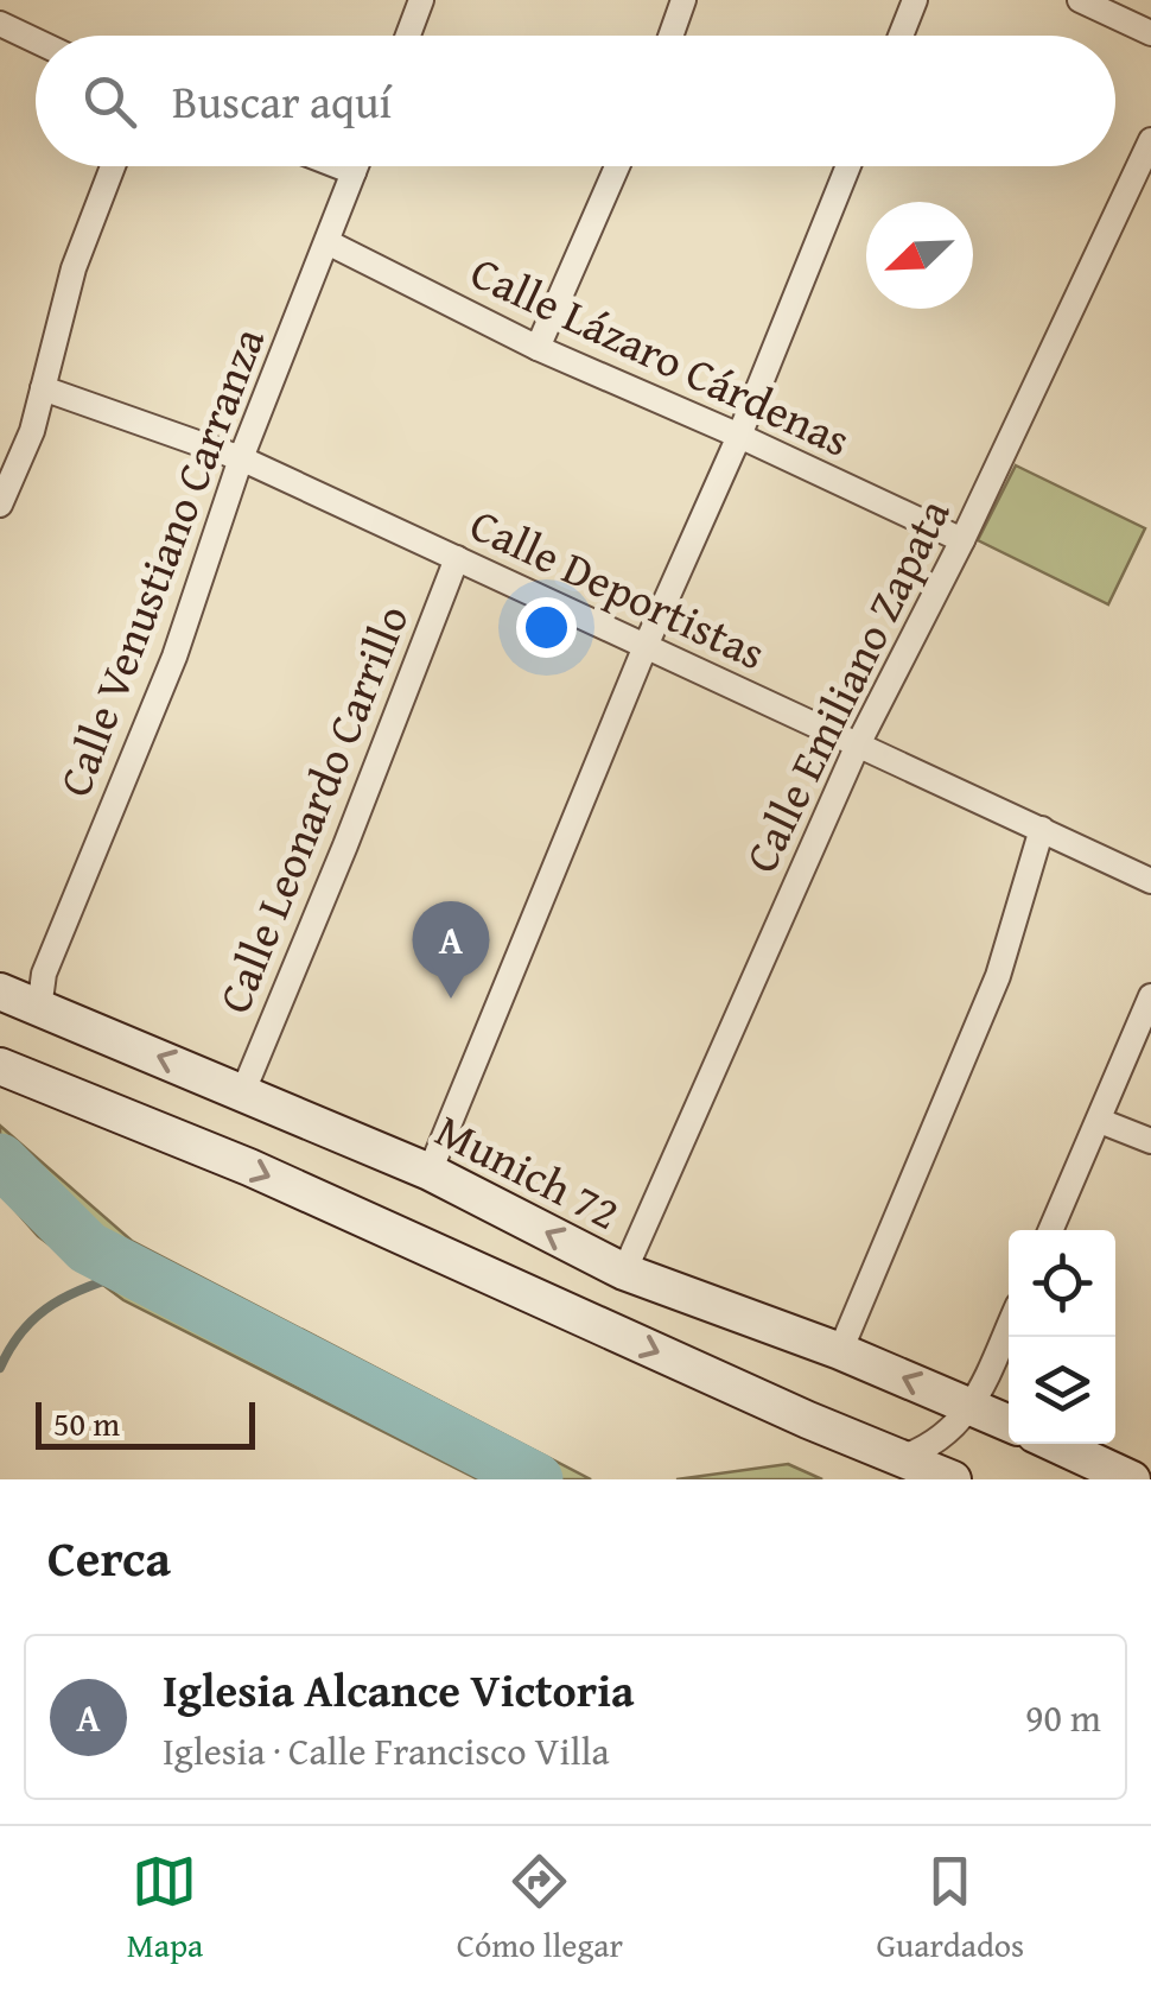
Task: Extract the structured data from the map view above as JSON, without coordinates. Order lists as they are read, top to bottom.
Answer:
{
  "streets": {
    "main road": ["Munich 72"],
    "street": [
      "Calle Lázaro Cárdenas",
      "Calle Venustiano Carranza",
      "Calle Deportistas",
      "Calle Emiliano Zapata",
      "Calle Leonardo Carrillo"
    ]
  },
  "crossings": [
    ["Calle Lázaro Cárdenas", "Calle Venustiano Carranza"],
    ["Calle Lázaro Cárdenas", "Calle Emiliano Zapata"],
    ["Calle Venustiano Carranza", "Calle Deportistas"],
    ["Calle Venustiano Carranza", "Munich 72"],
    ["Calle Deportistas", "Calle Emiliano Zapata"],
    ["Calle Deportistas", "Calle Leonardo Carrillo"],
    ["Calle Emiliano Zapata", "Munich 72"],
    ["Calle Leonardo Carrillo", "Munich 72"]
  ],
  "scale_bar": "50 m",
  "north": "bottom left",
  "page": {
    "search": "Buscar aquí",
    "pins": "A",
    "scale": "50 m",
    "heading": "Cerca",
    "list": [
      {
        "mark": "A",
        "name": "Iglesia Alcance Victoria",
        "note": "Iglesia · Calle Francisco Villa",
        "value": "90 m"
      }
    ],
    "nav": ["Mapa", "Cómo llegar", "Guardados"]
  }
}
